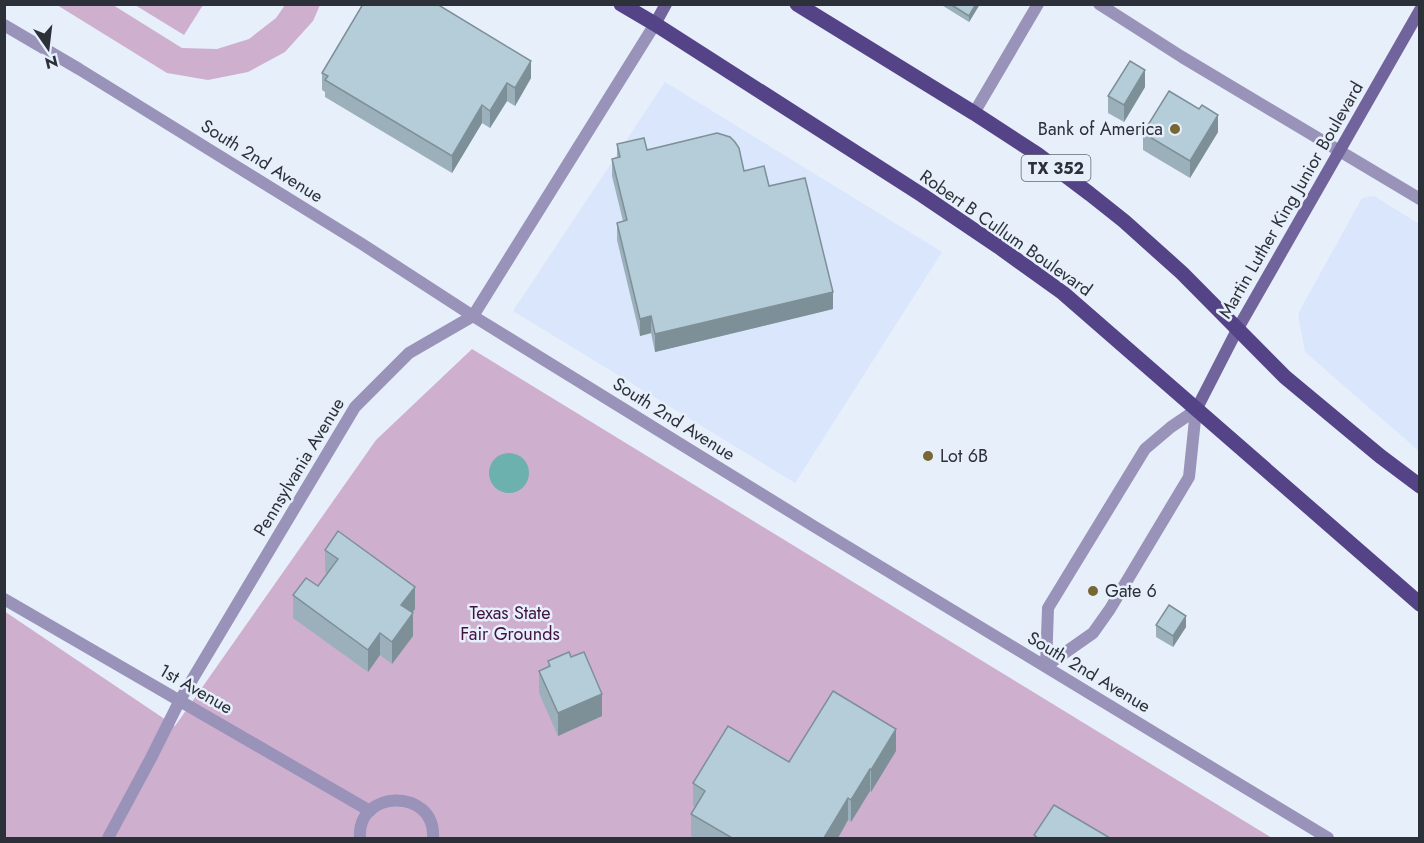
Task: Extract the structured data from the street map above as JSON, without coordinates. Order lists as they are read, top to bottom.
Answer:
{
  "streets": {
    "main road": [
      "TX 352",
      "Martin Luther King Junior Boulevard",
      "Robert B Cullum Boulevard",
      "Pennsylvania Avenue"
    ],
    "street": ["South 2nd Avenue", "1st Avenue"]
  },
  "crossings": [
    ["South 2nd Avenue", "Martin Luther King Junior Boulevard"],
    ["South 2nd Avenue", "Pennsylvania Avenue"],
    ["TX 352", "Martin Luther King Junior Boulevard"],
    ["Martin Luther King Junior Boulevard", "Robert B Cullum Boulevard"],
    ["Robert B Cullum Boulevard", "Pennsylvania Avenue"],
    ["Pennsylvania Avenue", "1st Avenue"]
  ],
  "parks": ["Texas State Fair Grounds"],
  "places": ["Bank of America", "Lot 6B", "Gate 6"],
  "north": "bottom"
}
